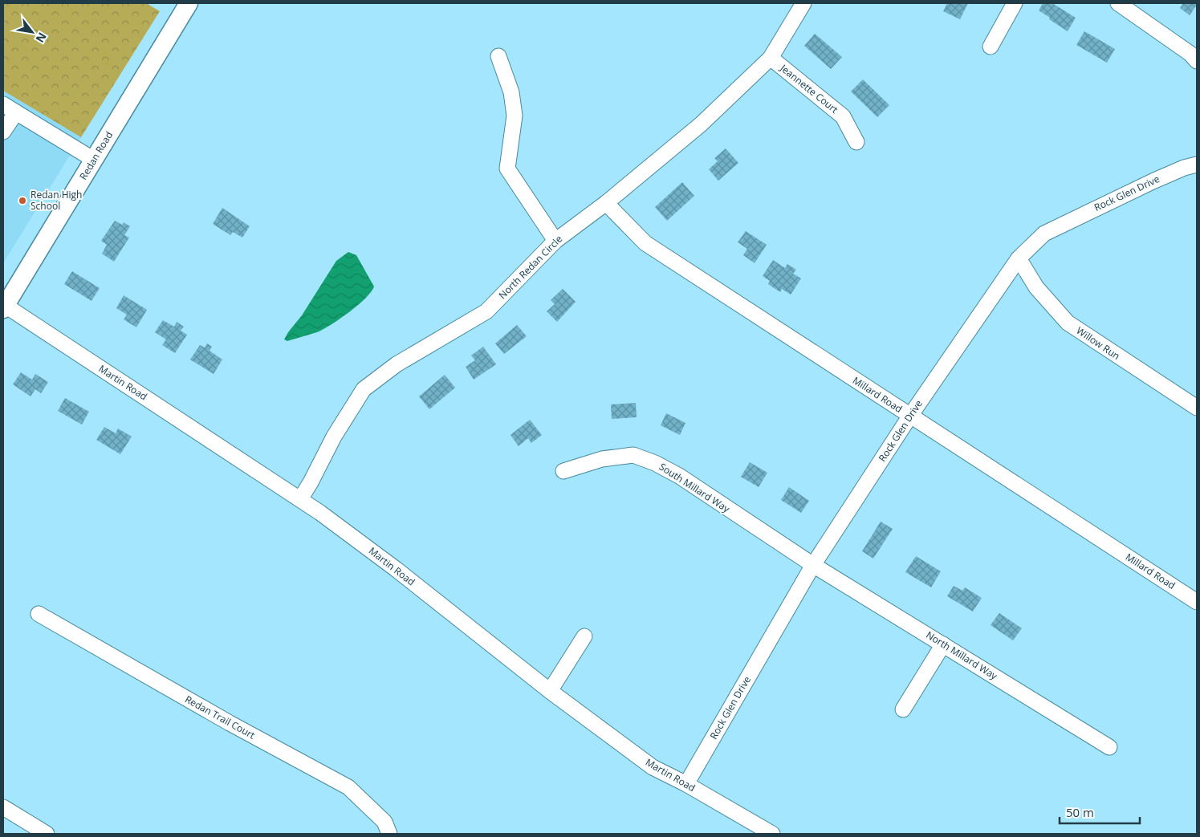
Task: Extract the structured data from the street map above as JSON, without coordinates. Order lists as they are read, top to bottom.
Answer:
{
  "streets": {
    "main road": ["Redan Road"],
    "street": [
      "Jeannette Court",
      "Rock Glen Drive",
      "North Redan Circle",
      "Willow Run",
      "Martin Road",
      "Millard Road",
      "South Millard Way",
      "North Millard Way",
      "Redan Trail Court"
    ]
  },
  "crossings": [
    ["Jeannette Court", "North Redan Circle"],
    ["Redan Road", "Martin Road"],
    ["Rock Glen Drive", "Willow Run"],
    ["Rock Glen Drive", "Martin Road"],
    ["Rock Glen Drive", "Millard Road"],
    ["Rock Glen Drive", "South Millard Way"],
    ["Rock Glen Drive", "North Millard Way"],
    ["North Redan Circle", "Martin Road"],
    ["North Redan Circle", "Millard Road"],
    ["South Millard Way", "North Millard Way"]
  ],
  "places": ["Redan High School"],
  "scale_bar": "50 m",
  "north": "bottom right"
}
